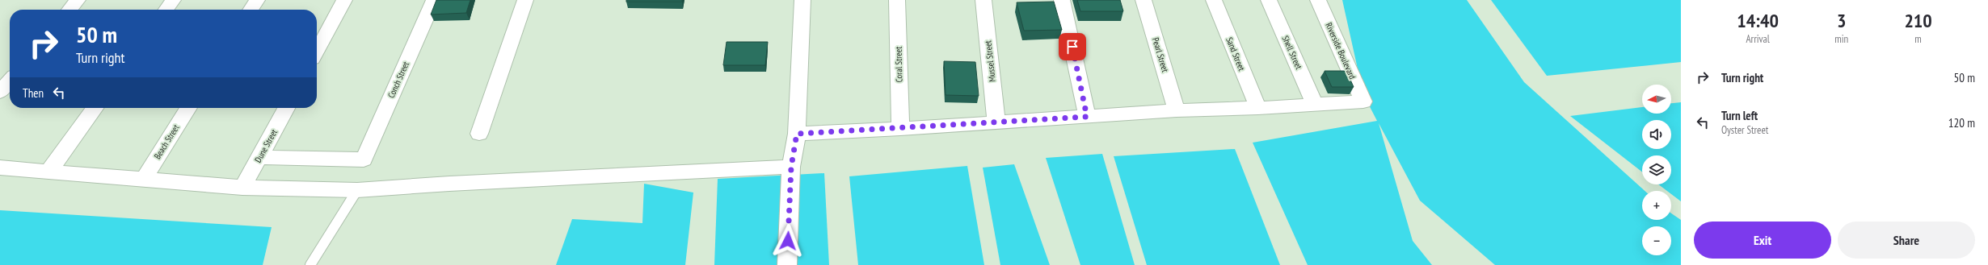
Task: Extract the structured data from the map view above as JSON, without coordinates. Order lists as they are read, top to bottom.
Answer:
{
  "streets": {
    "street": [
      "Riverside Boulevard",
      "Shell Street",
      "Sand Street",
      "Pearl Street",
      "Mussel Street",
      "Coral Street",
      "Conch Street",
      "Beach Street",
      "Dune Street"
    ]
  },
  "crossings": [
    ["Riverside Boulevard", "Shell Street"],
    ["Conch Street", "Dune Street"]
  ],
  "north": "left",
  "page": {
    "eta": [
      "14:40",
      "Arrival",
      "3",
      "min",
      "210",
      "m"
    ],
    "turn": ["50 m", "Turn right"],
    "list": [
      {
        "name": "Turn right",
        "value": "50 m"
      },
      {
        "name": "Turn left",
        "note": "Oyster Street",
        "value": "120 m"
      }
    ],
    "then": "Then",
    "map_buttons": ["+", "−"],
    "buttons": ["Exit", "Share"]
  }
}
